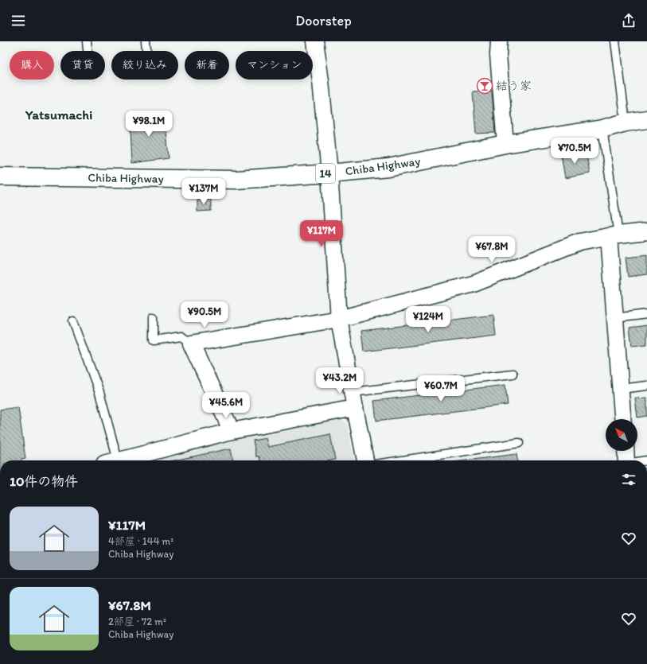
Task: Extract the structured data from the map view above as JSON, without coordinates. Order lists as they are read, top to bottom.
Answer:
{
  "streets": {
    "highway": ["Chiba Highway", "14"]
  },
  "districts": ["Yatsumachi"],
  "places": {
    "bar": ["結う家"]
  },
  "north": "top left",
  "page": {
    "header": "Doorstep",
    "chip": [
      "購入",
      "賃貸",
      "絞り込み",
      "新着",
      "マンション"
    ],
    "price": [
      "¥98.1M",
      "¥70.5M",
      "¥137M",
      "¥117M",
      "¥67.8M",
      "¥90.5M",
      "¥124M",
      "¥43.2M",
      "¥60.7M",
      "¥45.6M"
    ],
    "heading": "10件の物件",
    "list": [
      {
        "name": "¥117M",
        "note": "4部屋 · 144 m² · Chiba Highway"
      },
      {
        "name": "¥67.8M",
        "note": "2部屋 · 72 m² · Chiba Highway"
      }
    ]
  }
}
